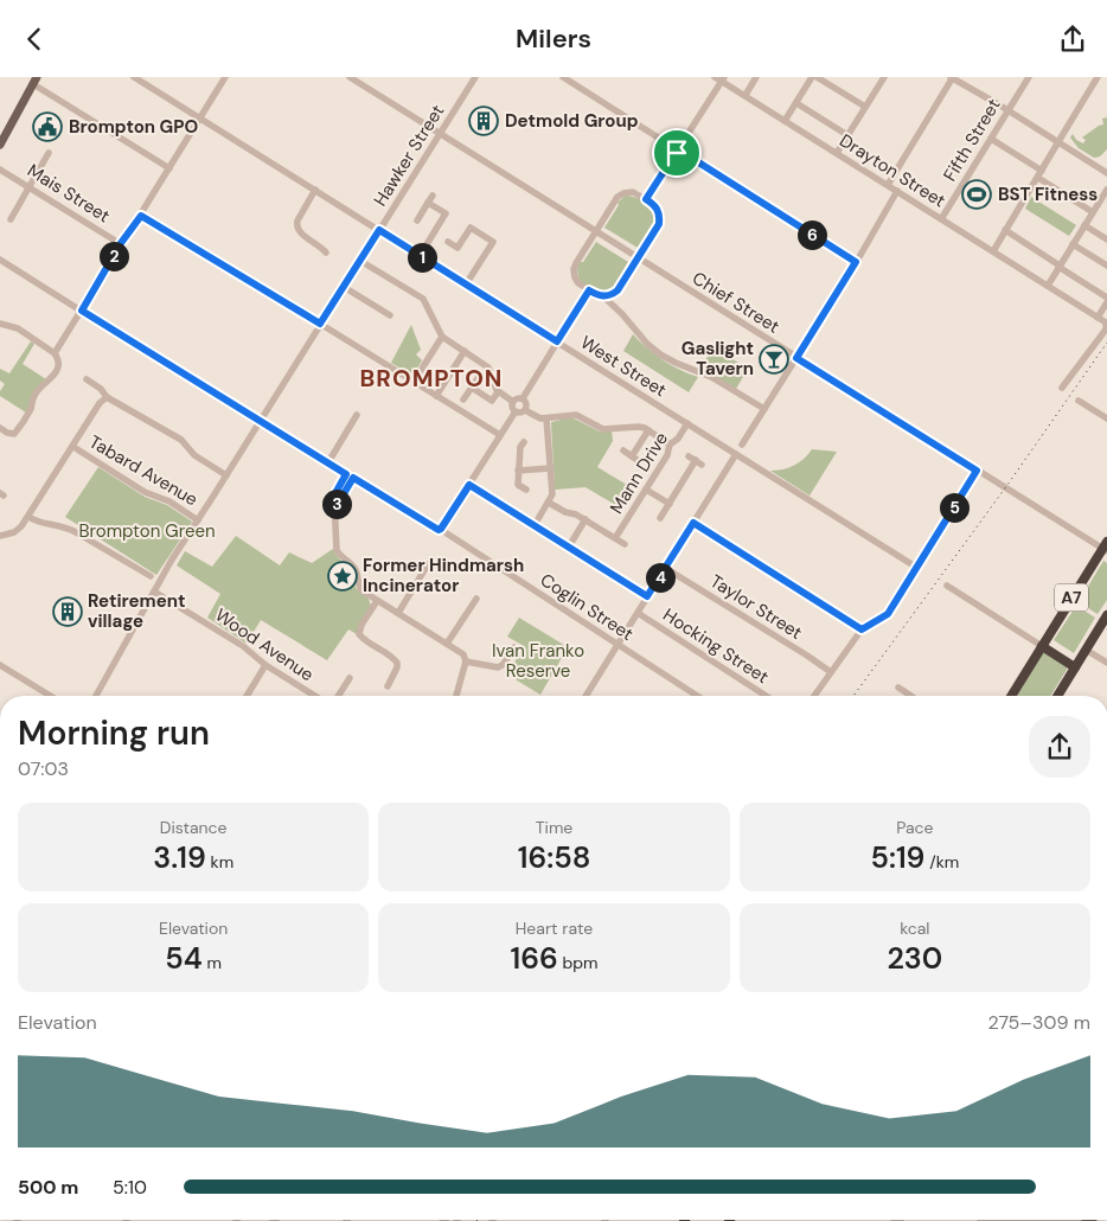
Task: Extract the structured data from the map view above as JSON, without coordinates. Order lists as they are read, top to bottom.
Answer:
{
  "streets": {
    "highway": ["A7"],
    "street": [
      "Fifth Street",
      "Hawker Street",
      "Drayton Street",
      "Mais Street",
      "Chief Street",
      "West Street",
      "Tabard Avenue",
      "Mann Drive",
      "Coglin Street",
      "Taylor Street",
      "Wood Avenue",
      "Hocking Street"
    ]
  },
  "crossings": [
    ["Fifth Street", "Drayton Street"],
    ["Hawker Street", "Chief Street"],
    ["Hawker Street", "West Street"],
    ["Hawker Street", "Tabard Avenue"],
    ["Hawker Street", "Wood Avenue"],
    ["Chief Street", "A7"],
    ["West Street", "Mann Drive"]
  ],
  "districts": ["BROMPTON"],
  "parks": ["Brompton Green", "Ivan Franko Reserve"],
  "places": {
    "building": ["Detmold Group", "Retirement village"],
    "public building": ["Brompton GPO"],
    "sports": ["BST Fitness"],
    "bar": ["Gaslight Tavern"],
    "place": ["Former Hindmarsh Incinerator"]
  },
  "page": {
    "header": "Milers",
    "pins": [
      "6",
      "2",
      "1",
      "3",
      "5",
      "4"
    ],
    "heading": ["Morning run", "07:03"],
    "stats": [
      ["Distance", "3.19 km"],
      ["Time", "16:58"],
      ["Pace", "5:19 /km"],
      ["Elevation", "54 m"],
      ["Heart rate", "166 bpm"],
      ["kcal", "230"]
    ],
    "chart": ["Elevation", "275–309 m"],
    "list": [
      {
        "name": "500 m",
        "note": "5:10"
      }
    ]
  }
}
